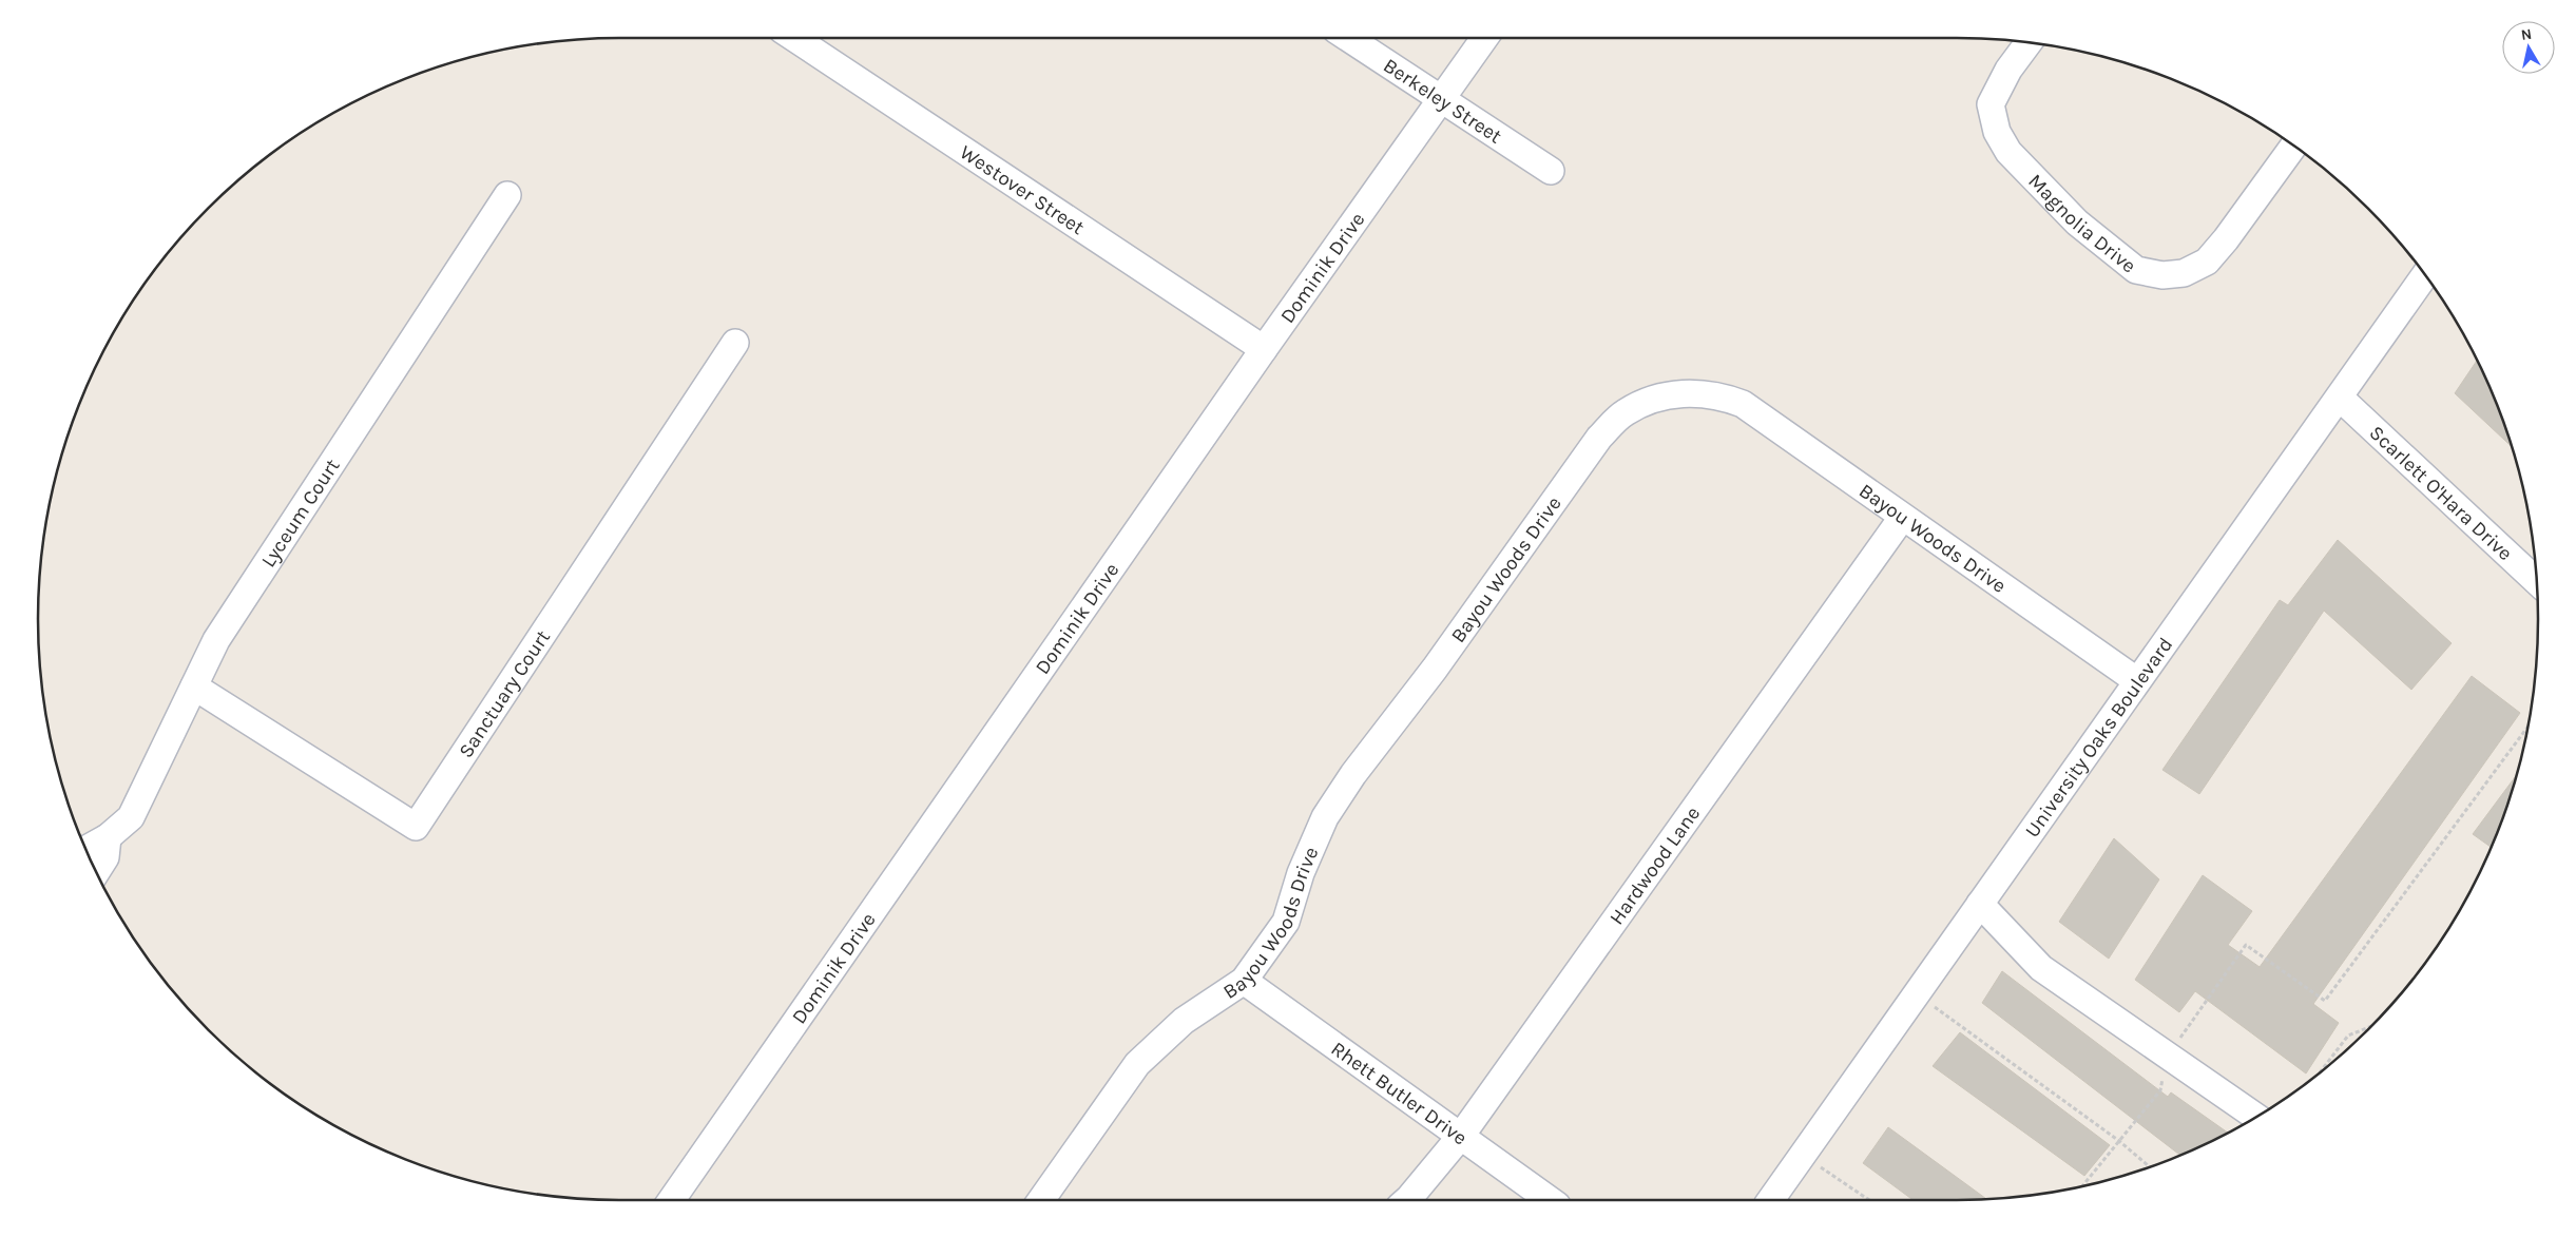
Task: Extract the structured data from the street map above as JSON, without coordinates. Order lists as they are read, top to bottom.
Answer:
{
  "streets": {
    "street": [
      "Berkeley Street",
      "Westover Street",
      "Magnolia Drive",
      "Dominik Drive",
      "Scarlett O'Hara Drive",
      "Lyceum Court",
      "Bayou Woods Drive",
      "Sanctuary Court",
      "University Oaks Boulevard",
      "Hardwood Lane",
      "Rhett Butler Drive"
    ]
  },
  "crossings": [
    ["Berkeley Street", "Dominik Drive"],
    ["Westover Street", "Dominik Drive"],
    ["Scarlett O'Hara Drive", "University Oaks Boulevard"],
    ["Lyceum Court", "Sanctuary Court"],
    ["Bayou Woods Drive", "University Oaks Boulevard"],
    ["Bayou Woods Drive", "Hardwood Lane"],
    ["Bayou Woods Drive", "Rhett Butler Drive"],
    ["Hardwood Lane", "Rhett Butler Drive"]
  ],
  "north": "top"
}
